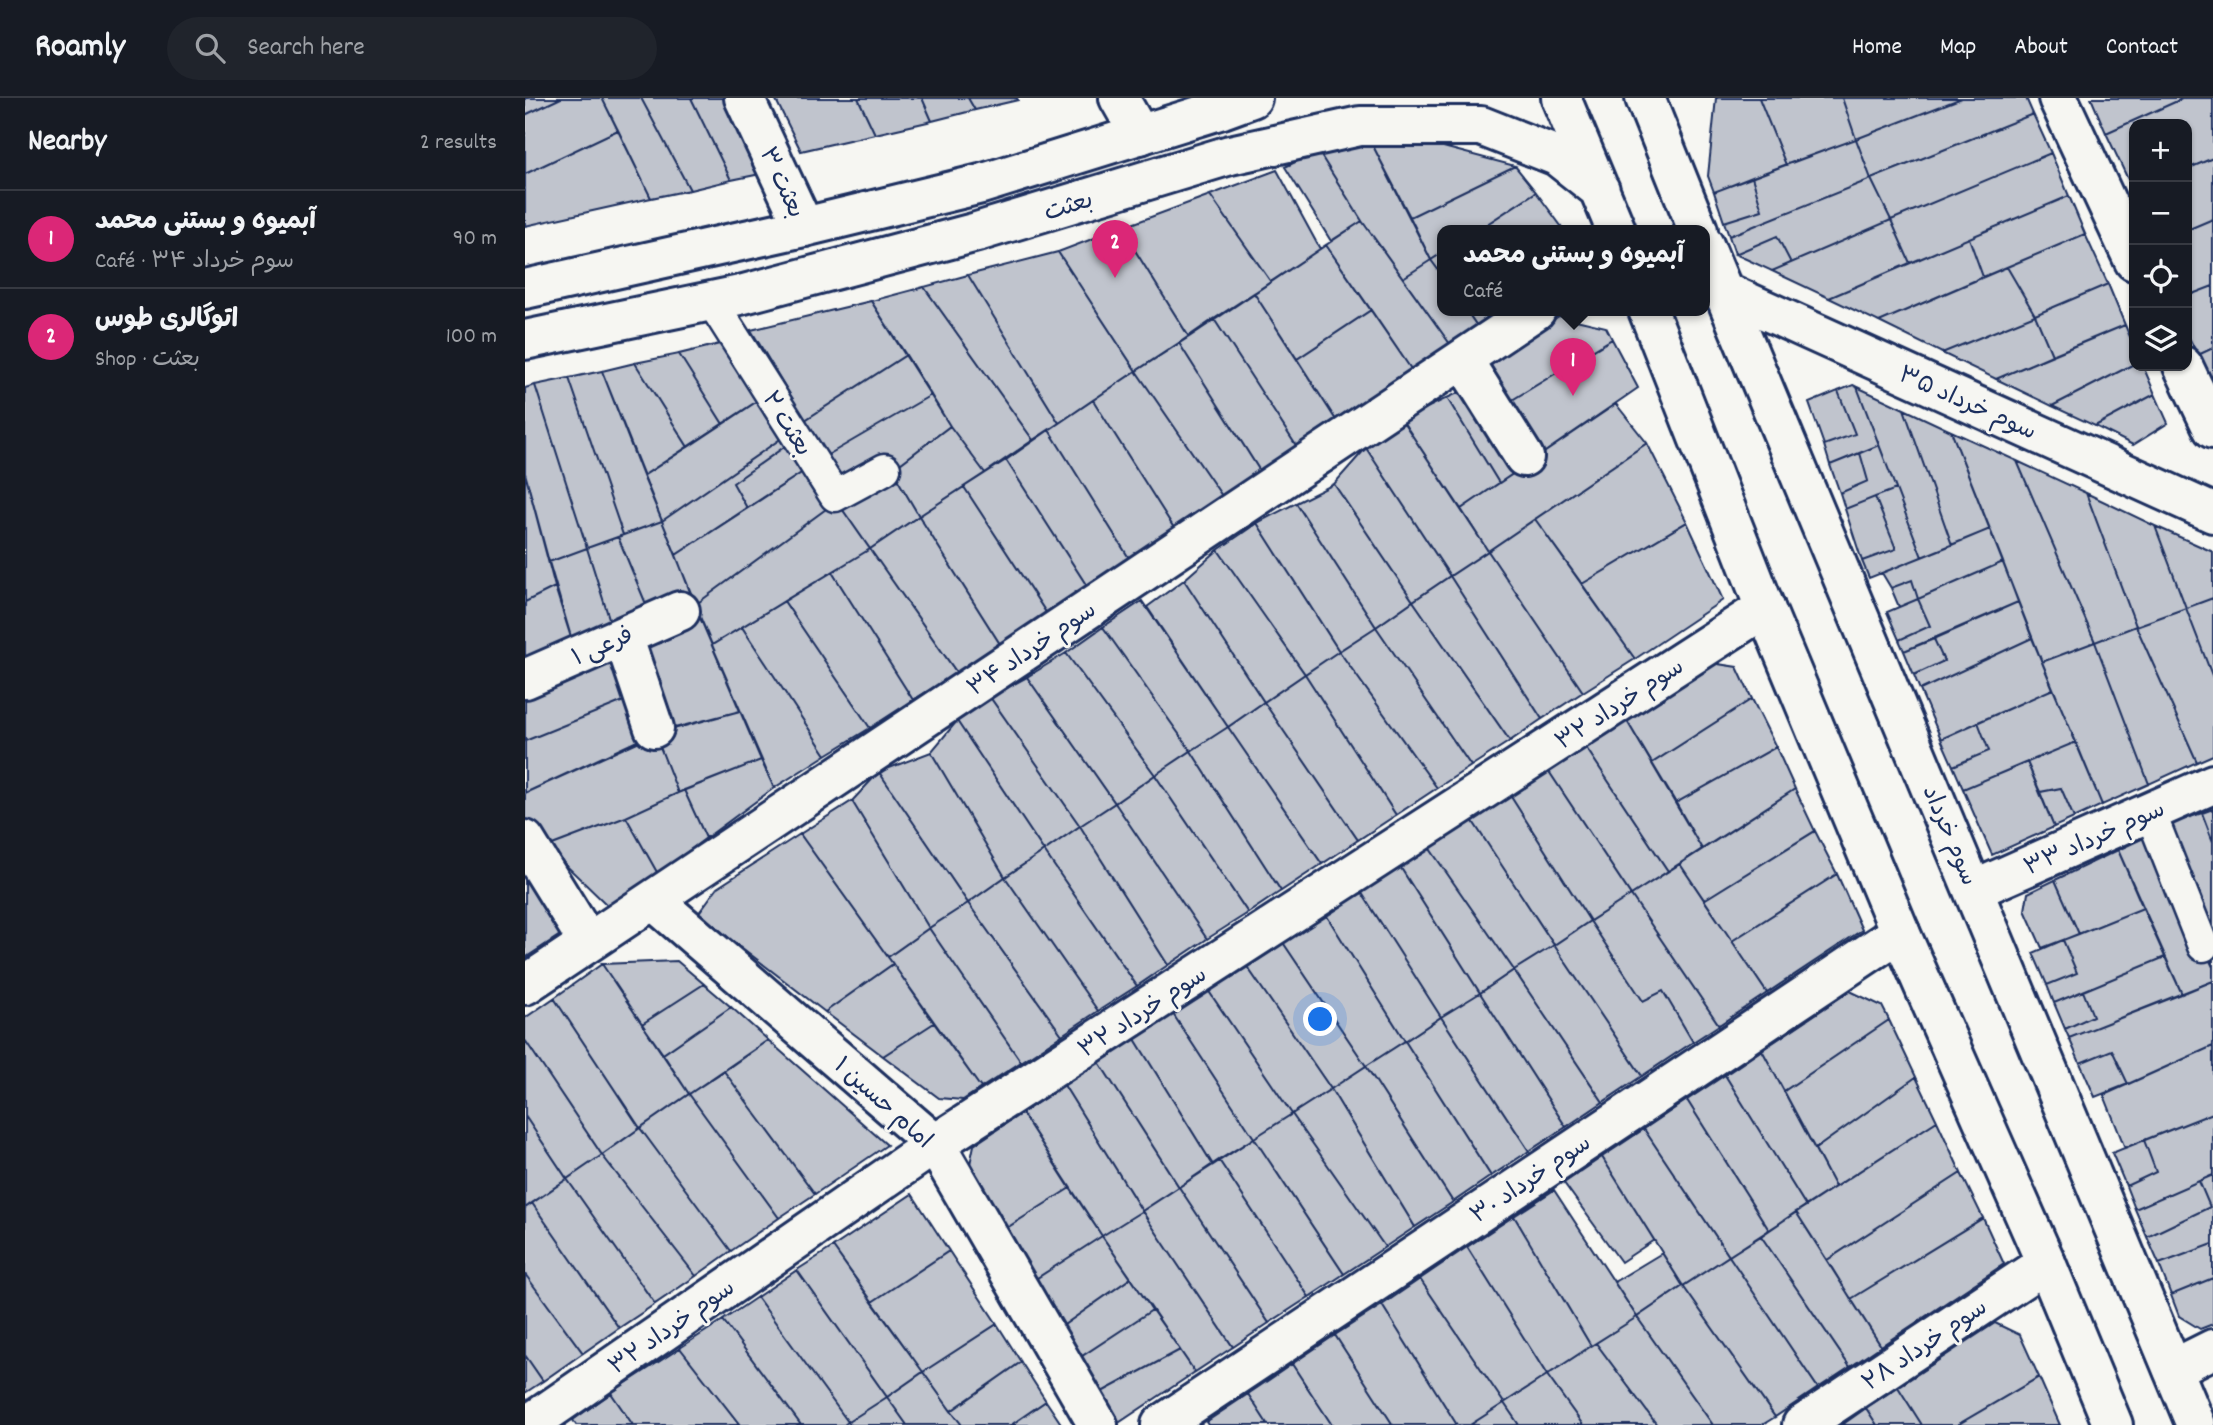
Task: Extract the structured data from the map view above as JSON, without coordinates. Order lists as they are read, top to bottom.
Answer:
{
  "streets": {
    "street": [
      "بعثت ۳",
      "بعثت",
      "سوم خرداد ۳۵",
      "فرعی ۱",
      "سوم خرداد ۳۴",
      "سوم خرداد ۳۲",
      "سوم خرداد",
      "سوم خرداد ۳۳",
      "امام حسین ۱",
      "سوم خرداد ۳۰",
      "سوم خرداد ۲۸"
    ],
    "lane": ["بعثت ۲"]
  },
  "crossings": [
    ["بعثت ۳", "بعثت"],
    ["بعثت", "بعثت ۲"],
    ["سوم خرداد ۳۵", "سوم خرداد"],
    ["سوم خرداد ۳۴", "امام حسین ۱"],
    ["سوم خرداد ۳۲", "امام حسین ۱"],
    ["سوم خرداد", "سوم خرداد ۳۳"]
  ],
  "page": {
    "header": "Roamly",
    "search": "Search here",
    "nav": [
      "Home",
      "Map",
      "About",
      "Contact"
    ],
    "heading": ["Nearby", "2 results"],
    "map_buttons": ["+", "−"],
    "list": [
      {
        "mark": "1",
        "name": "آبمیوه و بستنی محمد",
        "note": "Café · سوم خرداد ۳۴",
        "value": "90 m"
      },
      {
        "mark": "2",
        "name": "اتوگالری طوس",
        "note": "Shop · بعثت",
        "value": "100 m"
      }
    ],
    "pins": ["2", "1"],
    "popup": ["آبمیوه و بستنی محمد", "Café"]
  }
}
